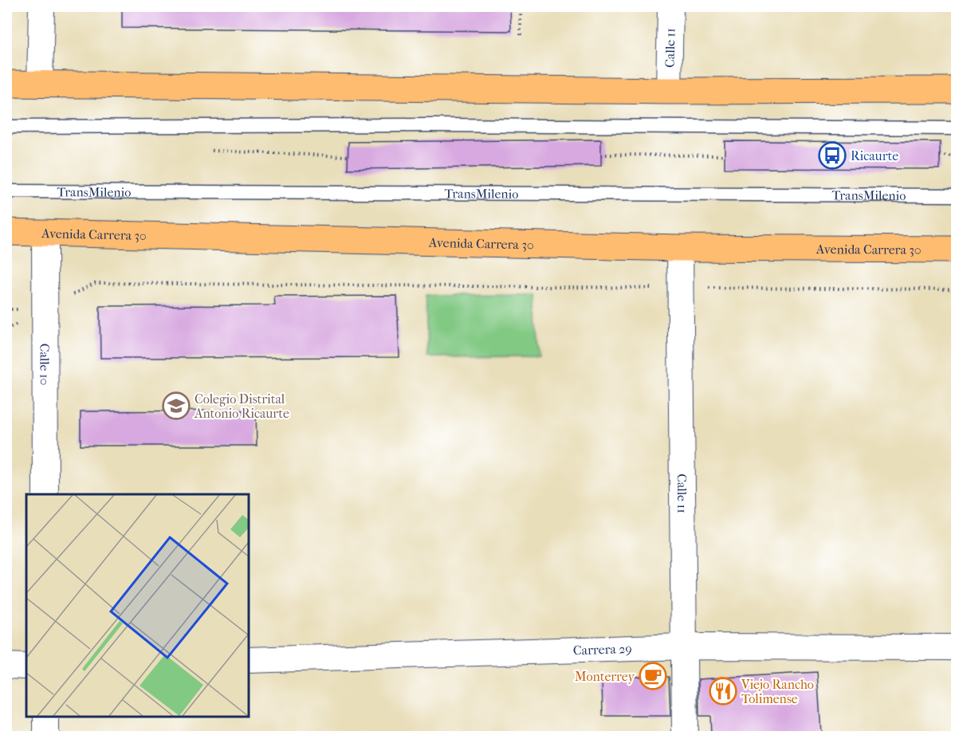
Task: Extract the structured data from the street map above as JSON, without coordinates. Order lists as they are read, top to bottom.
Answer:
{
  "streets": {
    "highway": ["Avenida Carrera 30"],
    "street": ["Calle 11", "Calle 10", "Carrera 29"],
    "lane": ["TransMilenio"]
  },
  "crossings": [
    ["Calle 11", "Avenida Carrera 30"],
    ["Calle 11", "Carrera 29"],
    ["Avenida Carrera 30", "Calle 10"]
  ],
  "places": {
    "bus stop": ["Ricaurte"],
    "school or university": ["Colegio Distrital Antonio Ricaurte"],
    "cafe": ["Monterrey"],
    "restaurant": ["Viejo Rancho Tolimense"]
  }
}
